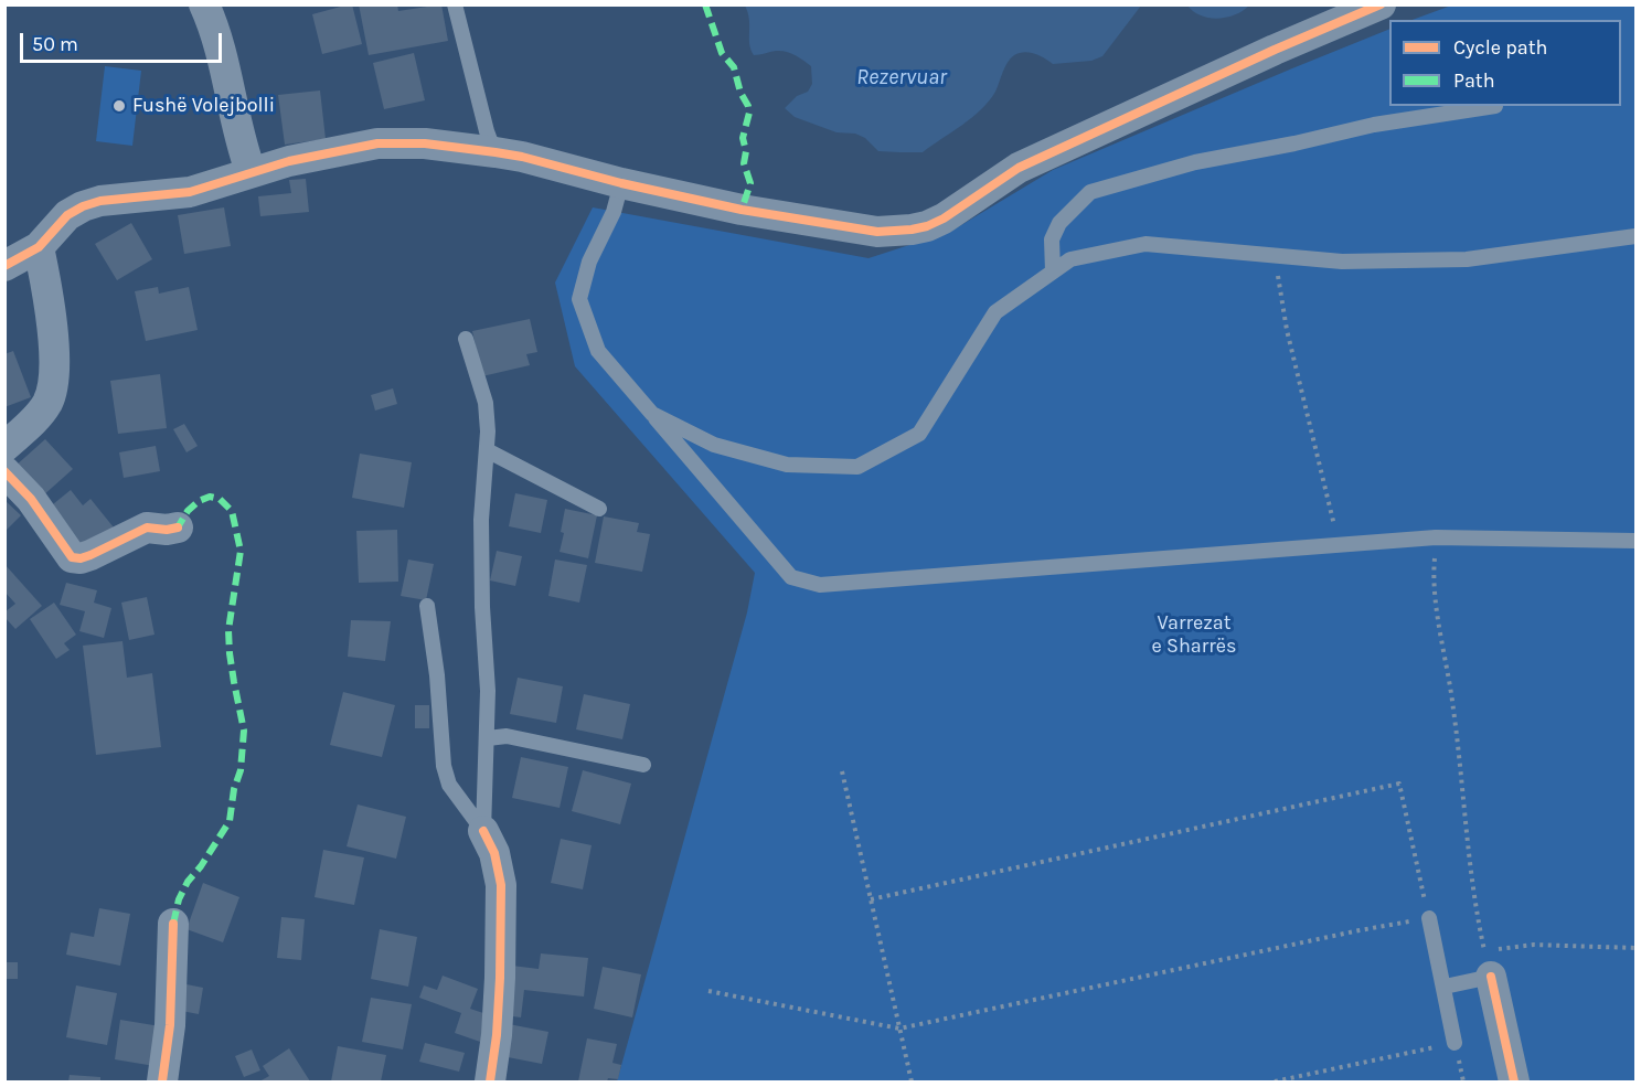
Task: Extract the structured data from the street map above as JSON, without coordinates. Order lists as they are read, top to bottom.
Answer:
{
  "water": ["Rezervuar"],
  "parks": ["Varrezat e Sharrës"],
  "places": ["Fushë Volejbolli"],
  "legend": ["Cycle path", "Path"],
  "scale_bar": "50 m"
}
